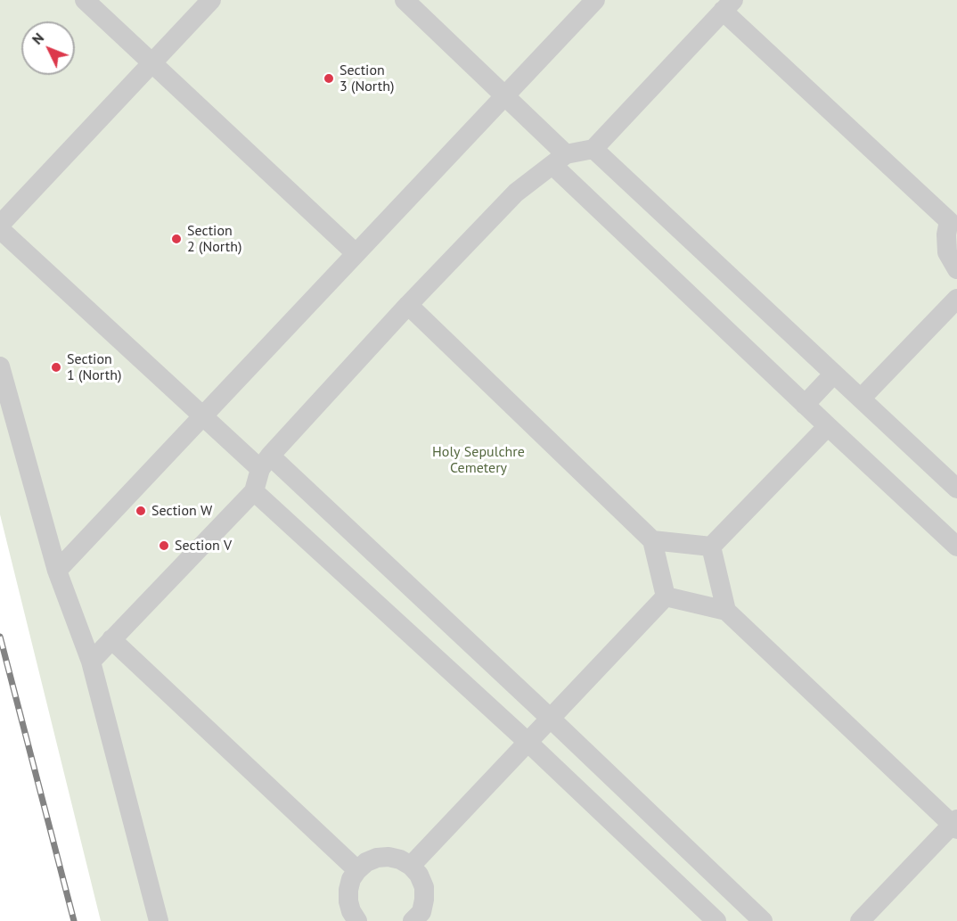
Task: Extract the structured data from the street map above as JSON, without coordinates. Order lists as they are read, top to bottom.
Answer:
{
  "parks": ["Holy Sepulchre Cemetery"],
  "places": [
    "Section 3 (North)",
    "Section 2 (North)",
    "Section 1 (North)",
    "Section W",
    "Section V"
  ],
  "north": "top left"
}
